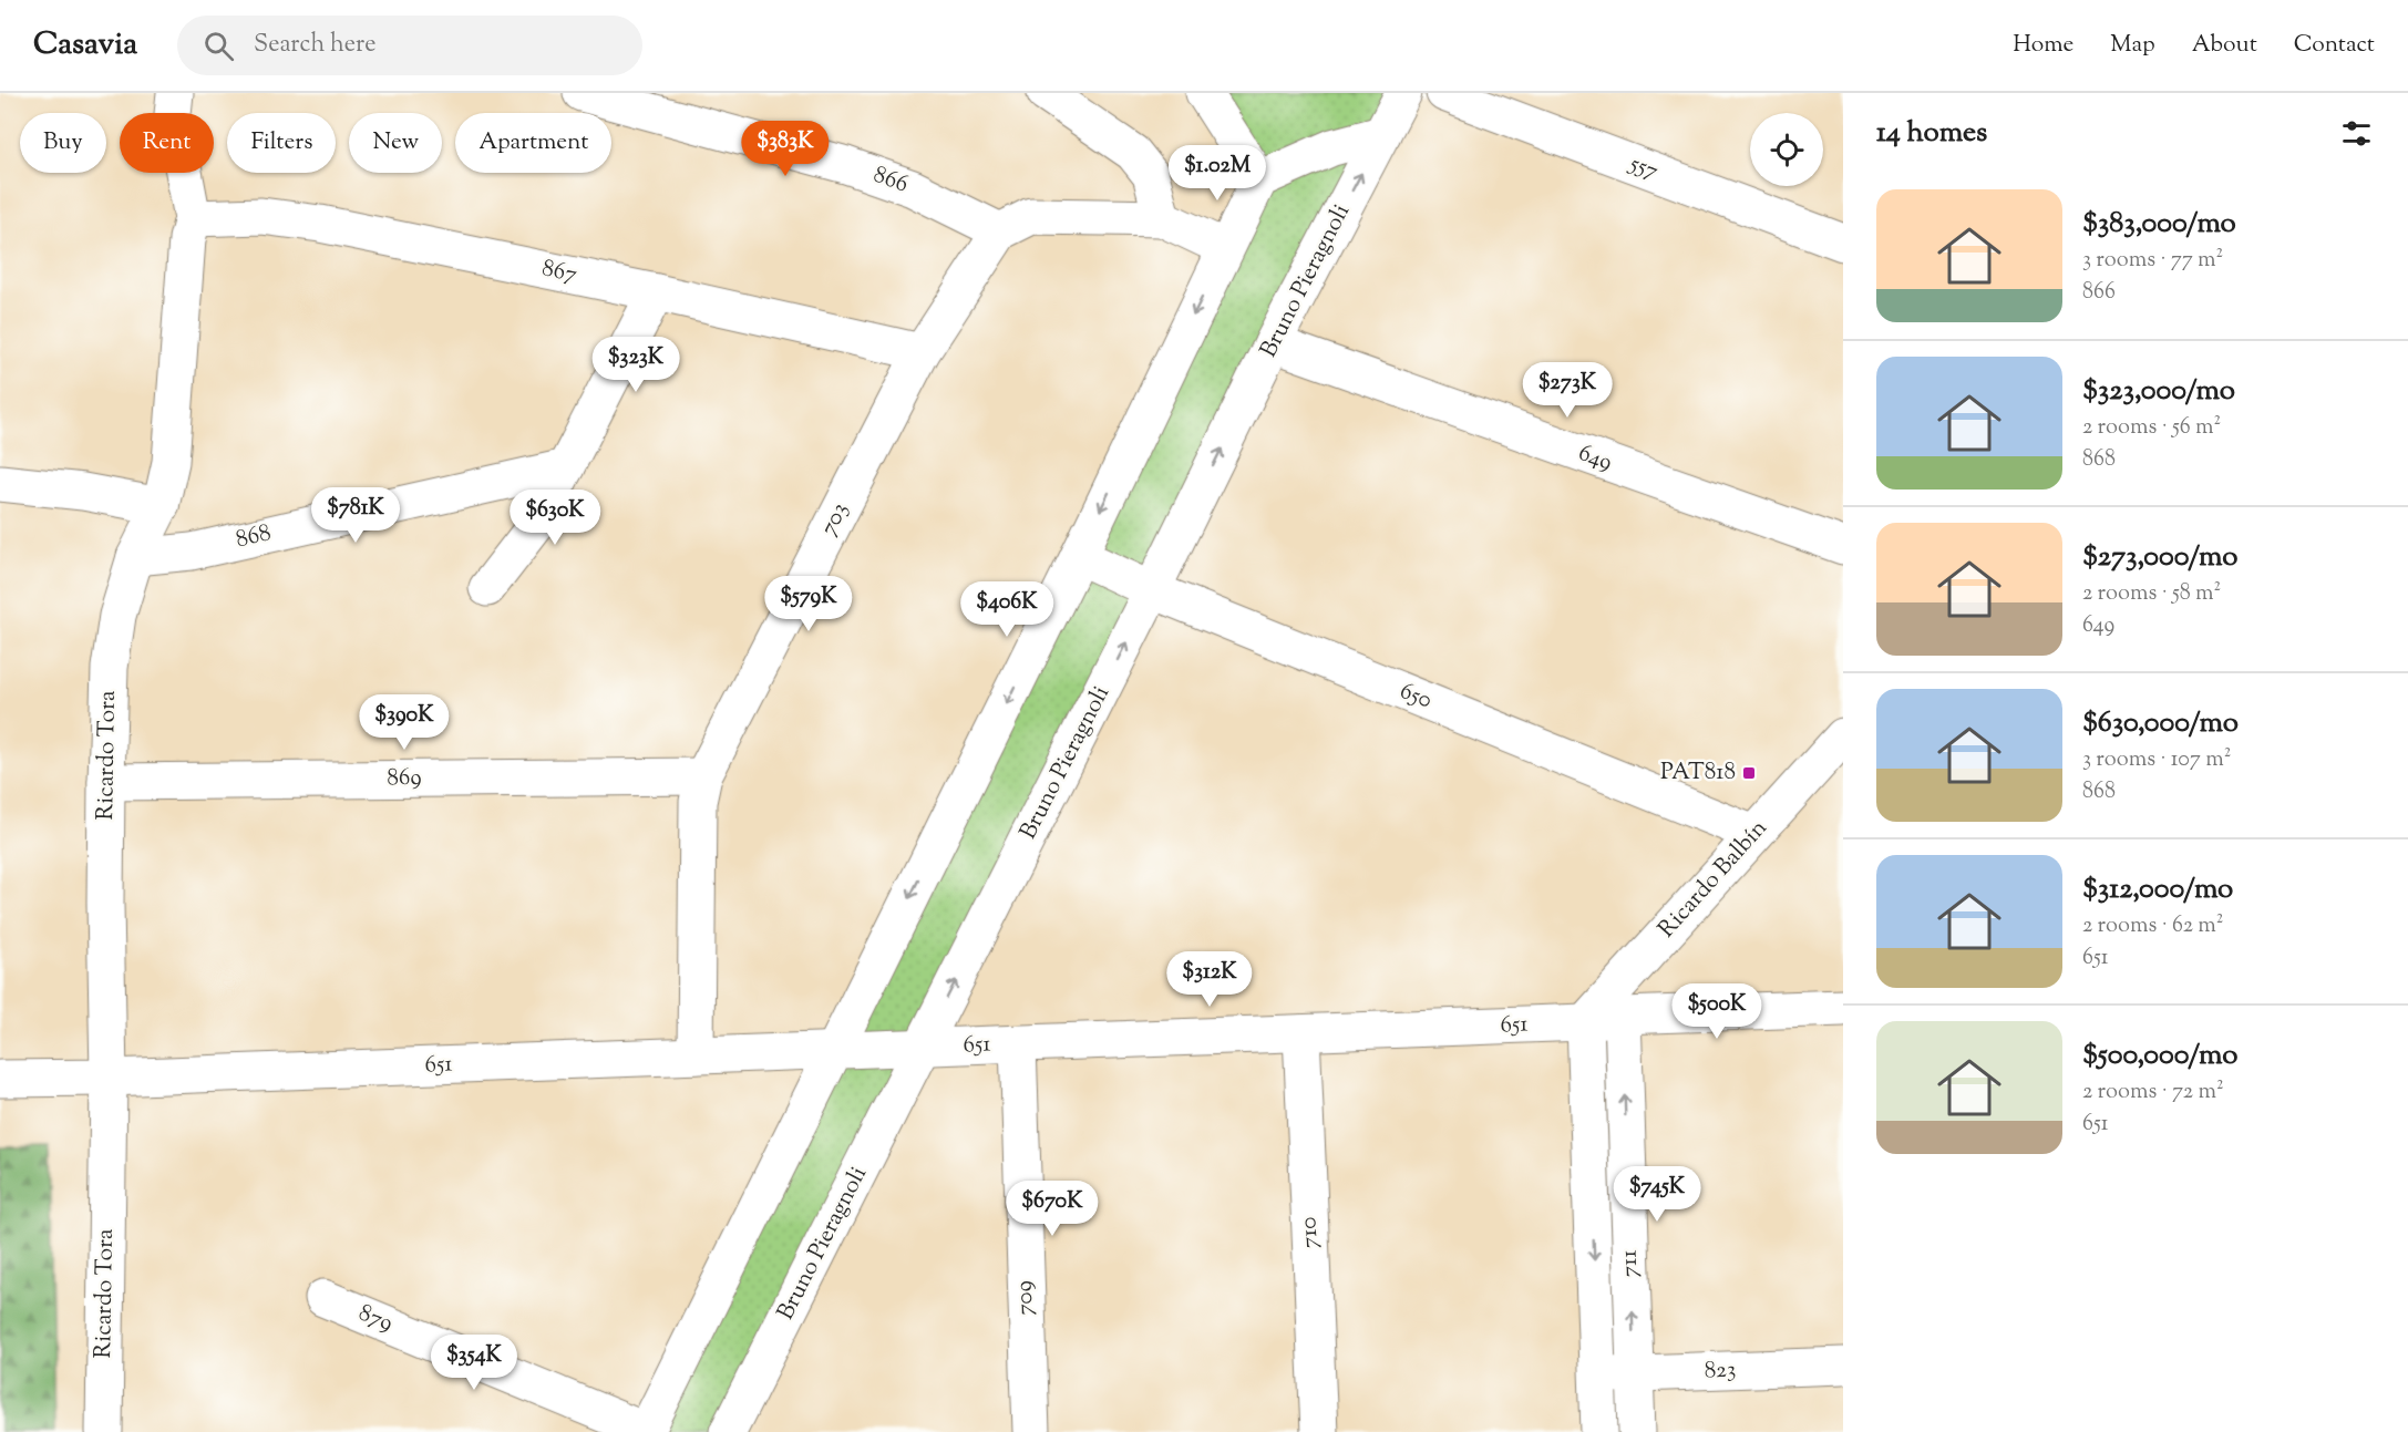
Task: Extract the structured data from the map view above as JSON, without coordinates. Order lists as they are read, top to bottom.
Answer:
{
  "streets": {
    "street": [
      "557",
      "866",
      "867",
      "Bruno Pieragnoli",
      "649",
      "703",
      "868",
      "650",
      "Ricardo Tora",
      "869",
      "Ricardo Balbín",
      "651",
      "710",
      "711",
      "709",
      "879",
      "823"
    ]
  },
  "crossings": [
    ["866", "703"],
    ["867", "703"],
    ["867", "Ricardo Tora"],
    ["Bruno Pieragnoli", "649"],
    ["Bruno Pieragnoli", "650"],
    ["Bruno Pieragnoli", "651"],
    ["703", "869"],
    ["703", "651"],
    ["868", "Ricardo Tora"],
    ["650", "Ricardo Balbín"],
    ["Ricardo Tora", "869"],
    ["Ricardo Tora", "651"],
    ["Ricardo Balbín", "651"],
    ["Ricardo Balbín", "711"],
    ["651", "710"],
    ["651", "711"],
    ["651", "709"],
    ["711", "823"]
  ],
  "places": {
    "transit": ["PAT818"]
  },
  "page": {
    "header": "Casavia",
    "search": "Search here",
    "nav": [
      "Home",
      "Map",
      "About",
      "Contact"
    ],
    "heading": "14 homes",
    "chip": [
      "Buy",
      "Rent",
      "Filters",
      "New",
      "Apartment"
    ],
    "price": [
      "$383K",
      "$1.02M",
      "$323K",
      "$273K",
      "$781K",
      "$630K",
      "$579K",
      "$406K",
      "$390K",
      "$312K",
      "$500K",
      "$745K",
      "$670K",
      "$354K"
    ],
    "list": [
      {
        "name": "$383,000/mo",
        "note": "3 rooms · 77 m² · 866"
      },
      {
        "name": "$323,000/mo",
        "note": "2 rooms · 56 m² · 868"
      },
      {
        "name": "$273,000/mo",
        "note": "2 rooms · 58 m² · 649"
      },
      {
        "name": "$630,000/mo",
        "note": "3 rooms · 107 m² · 868"
      },
      {
        "name": "$312,000/mo",
        "note": "2 rooms · 62 m² · 651"
      },
      {
        "name": "$500,000/mo",
        "note": "2 rooms · 72 m² · 651"
      }
    ]
  }
}
